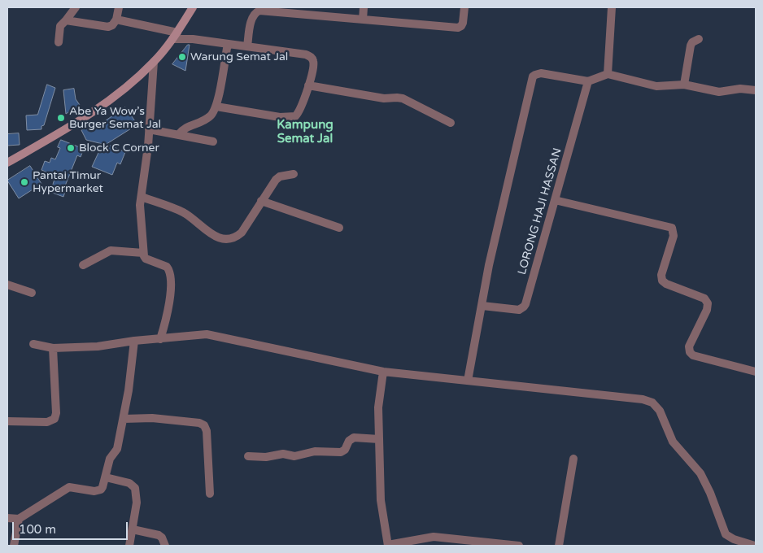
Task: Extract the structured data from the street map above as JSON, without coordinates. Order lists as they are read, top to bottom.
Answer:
{
  "streets": {
    "street": ["LORONG HAJI HASSAN"]
  },
  "districts": ["Kampung Semat Jal"],
  "places": [
    "Warung Semat Jal",
    "Abe Ya Wow’s Burger Semat Jal",
    "Block C Corner",
    "Pantai Timur Hypermarket"
  ],
  "scale_bar": "100 m"
}
